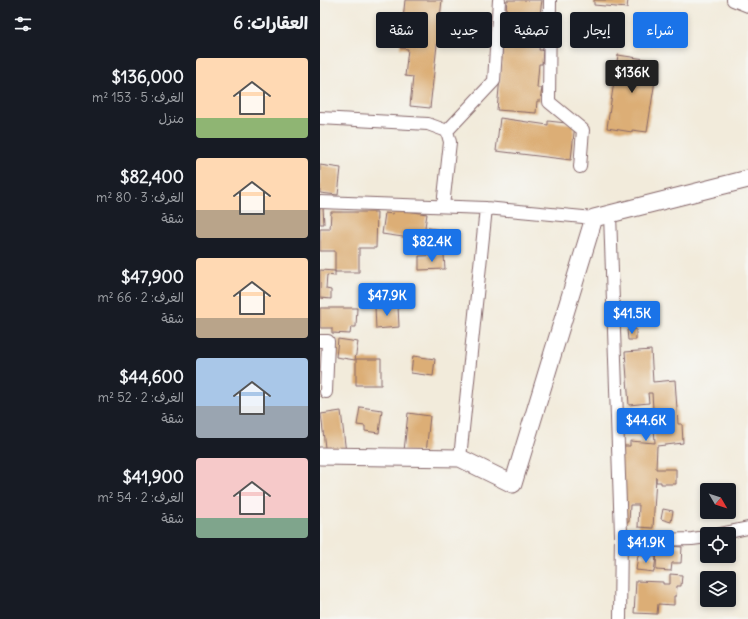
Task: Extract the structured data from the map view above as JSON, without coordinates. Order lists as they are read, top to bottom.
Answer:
{
  "north": "bottom right",
  "page": {
    "heading": "العقارات: 6",
    "chip": [
      "شراء",
      "إيجار",
      "تصفية",
      "جديد",
      "شقة"
    ],
    "list": [
      {
        "name": "$136,000",
        "note": "الغرف: 5 · 153 m² · منزل"
      },
      {
        "name": "$82,400",
        "note": "الغرف: 3 · 80 m² · شقة"
      },
      {
        "name": "$47,900",
        "note": "الغرف: 2 · 66 m² · شقة"
      },
      {
        "name": "$44,600",
        "note": "الغرف: 2 · 52 m² · شقة"
      },
      {
        "name": "$41,900",
        "note": "الغرف: 2 · 54 m² · شقة"
      }
    ],
    "price": [
      "$136K",
      "$82.4K",
      "$47.9K",
      "$41.5K",
      "$44.6K",
      "$41.9K"
    ]
  }
}
